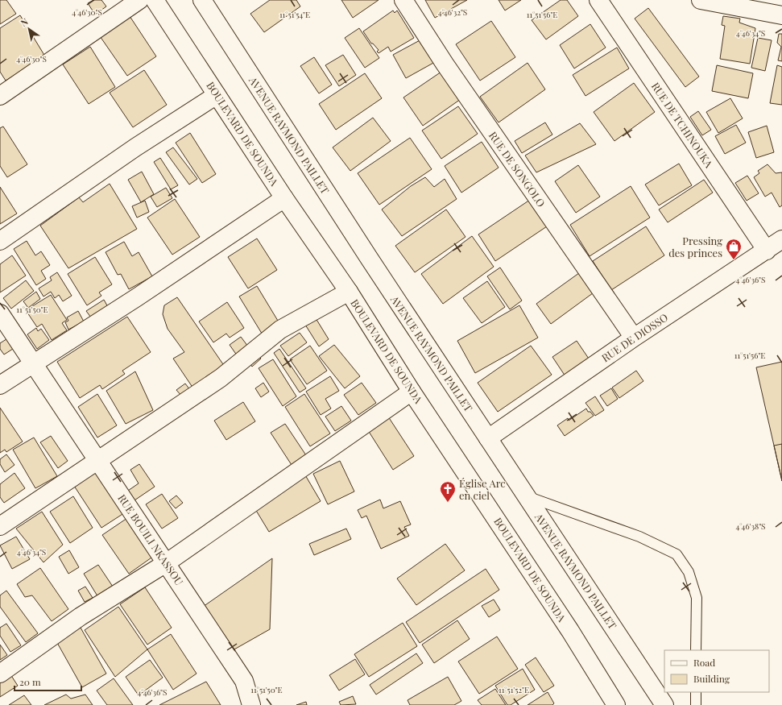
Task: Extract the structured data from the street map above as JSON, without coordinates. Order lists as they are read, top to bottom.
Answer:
{
  "streets": {
    "street": [
      "RUE DE TCHINOUKA",
      "BOULEVARD DE SOUNDA",
      "AVENUE RAYMOND PAILLET",
      "RUE DE SONGOLO",
      "RUE DE DIOSSO",
      "RUE BOUILI NKASSOU"
    ]
  },
  "crossings": [
    ["RUE DE TCHINOUKA", "RUE DE DIOSSO"],
    ["AVENUE RAYMOND PAILLET", "RUE DE DIOSSO"],
    ["RUE DE SONGOLO", "RUE DE DIOSSO"]
  ],
  "places": {
    "shop": ["Pressing des princes"],
    "church": ["Église Arc en ciel"]
  },
  "legend": ["Road", "Building"],
  "scale_bar": "20 m",
  "north": "top left",
  "coordinates": [
    "4°46'30\"S",
    "4°46'32\"S",
    "11°51'54\"E",
    "11°51'56\"E",
    "4°46'34\"S",
    "4°46'36\"S",
    "11°51'50\"E",
    "4°46'38\"S",
    "11°51'52\"E"
  ]
}
